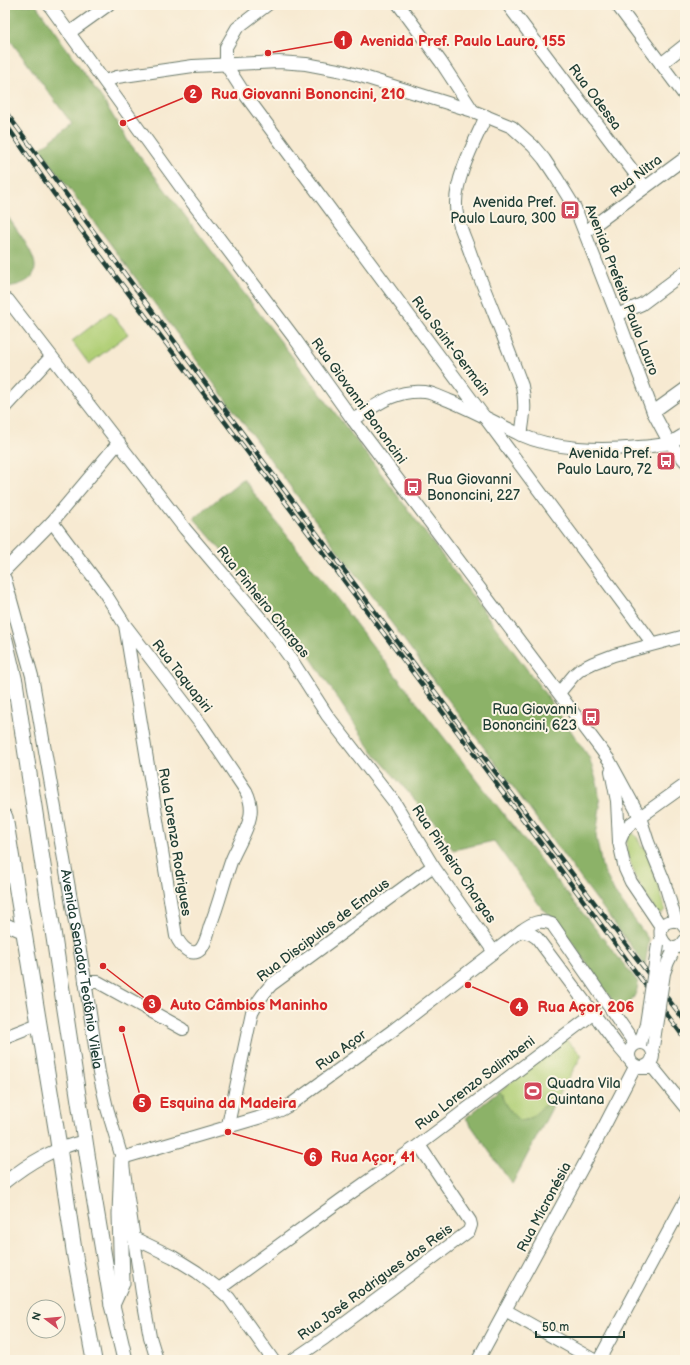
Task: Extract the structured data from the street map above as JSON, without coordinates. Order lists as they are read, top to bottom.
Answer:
{
  "streets": {
    "main road": ["Avenida Senador Teotônio Vilela"],
    "street": [
      "Rua Odessa",
      "Rua Nitra",
      "Avenida Prefeito Paulo Lauro",
      "Rua Saint-Germain",
      "Rua Giovanni Bononcini",
      "Rua Pinheiro Chargas",
      "Rua Taquapiri",
      "Rua Lorenzo Rodrigues",
      "Rua Discipulos de Emaus",
      "Rua Açor",
      "Rua Lorenzo Salimbeni",
      "Rua Micronésia",
      "Rua José Rodrigues dos Reis"
    ]
  },
  "crossings": [
    ["Rua Odessa", "Rua Nitra"],
    ["Rua Nitra", "Avenida Prefeito Paulo Lauro"],
    ["Avenida Prefeito Paulo Lauro", "Rua Saint-Germain"],
    ["Avenida Prefeito Paulo Lauro", "Rua Giovanni Bononcini"],
    ["Rua Pinheiro Chargas", "Rua Discipulos de Emaus"],
    ["Rua Pinheiro Chargas", "Rua Açor"],
    ["Rua Taquapiri", "Rua Lorenzo Rodrigues"],
    ["Rua Discipulos de Emaus", "Rua Açor"],
    ["Avenida Senador Teotônio Vilela", "Rua Açor"],
    ["Rua Açor", "Rua Micronésia"],
    ["Rua Lorenzo Salimbeni", "Rua José Rodrigues dos Reis"]
  ],
  "places": {
    "other": [
      "Avenida Pref. Paulo Lauro, 155",
      "Rua Giovanni Bononcini, 210",
      "Auto Câmbios Maninho",
      "Rua Açor, 206",
      "Esquina da Madeira",
      "Rua Açor, 41"
    ],
    "bus stop": [
      "Avenida Pref. Paulo Lauro, 300",
      "Avenida Pref. Paulo Lauro, 72",
      "Rua Giovanni Bononcini, 227",
      "Rua Giovanni Bononcini, 623"
    ],
    "sports": ["Quadra Vila Quintana"]
  },
  "scale_bar": "50 m",
  "north": "left"
}
